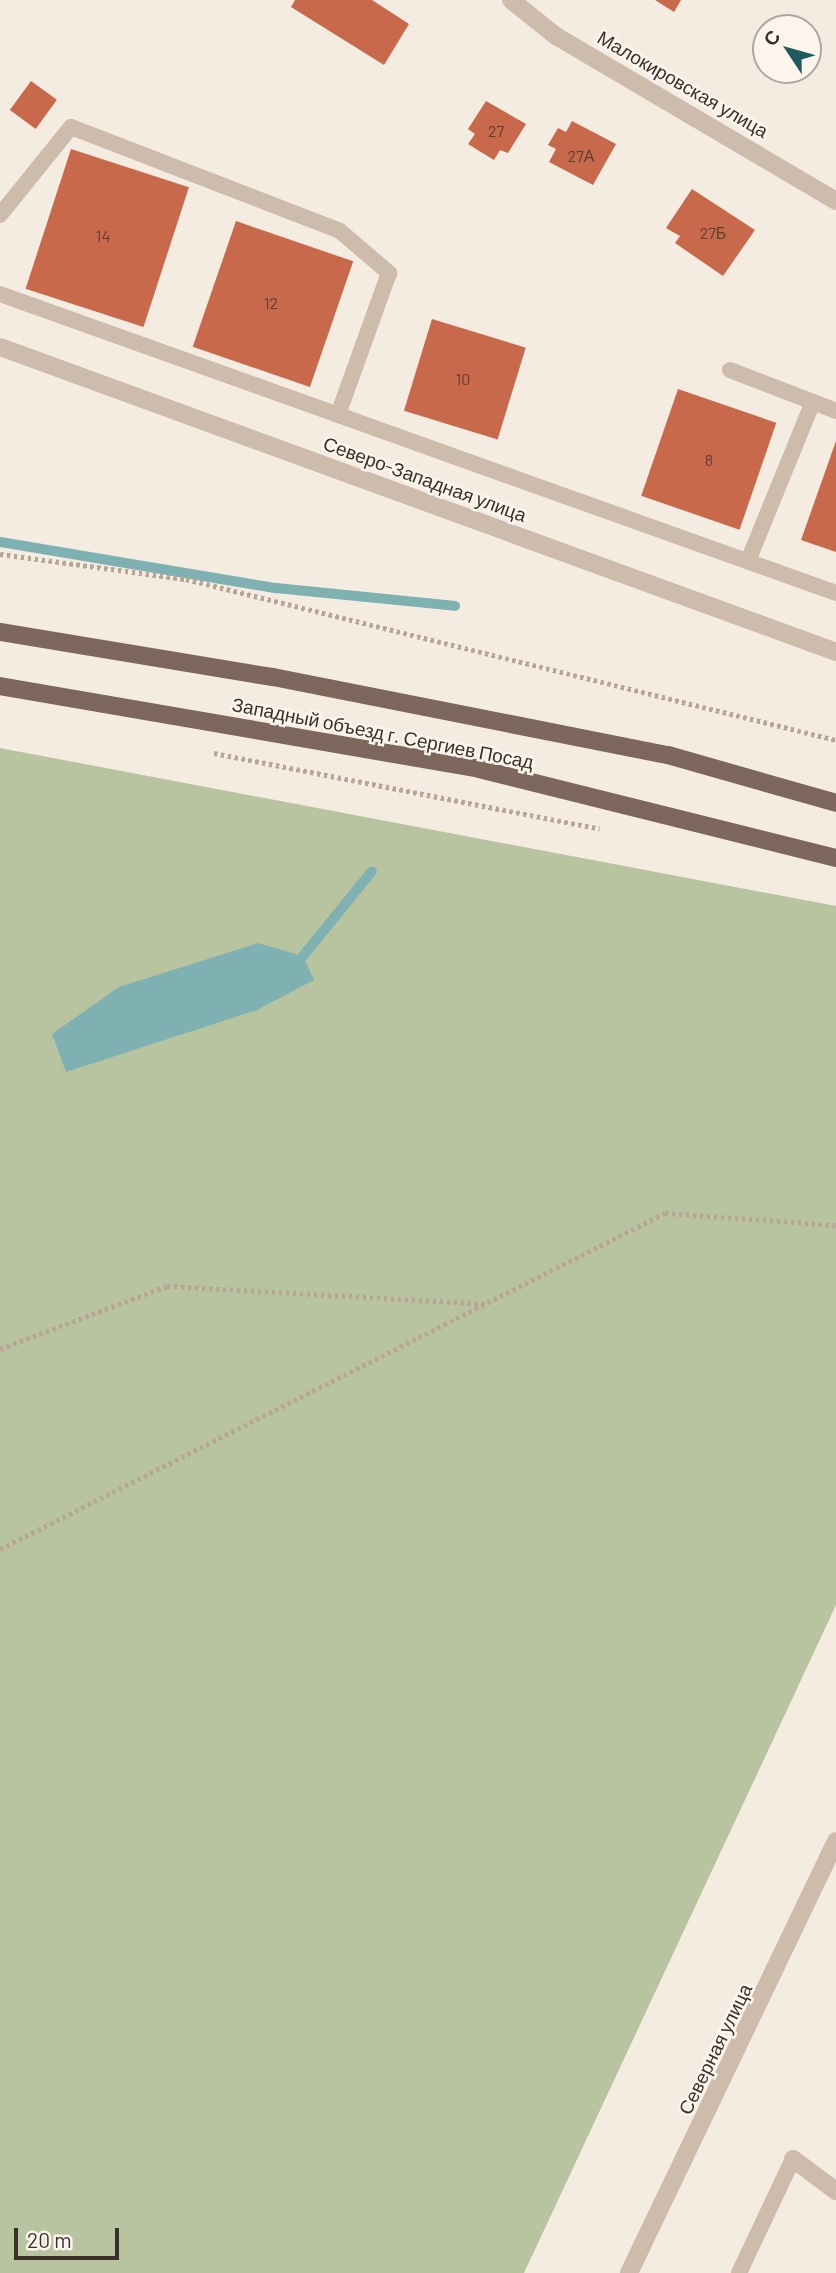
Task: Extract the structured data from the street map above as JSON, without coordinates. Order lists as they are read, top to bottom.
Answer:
{
  "streets": {
    "main road": ["Западный объезд г. Сергиев Посад"],
    "street": ["Малокировская улица", "Северо-Западная улица", "Северная улица"]
  },
  "house_numbers": [
    "27",
    "27А",
    "27Б",
    "14",
    "12",
    "10",
    "8"
  ],
  "scale_bar": "20 m",
  "north": "top left"
}
